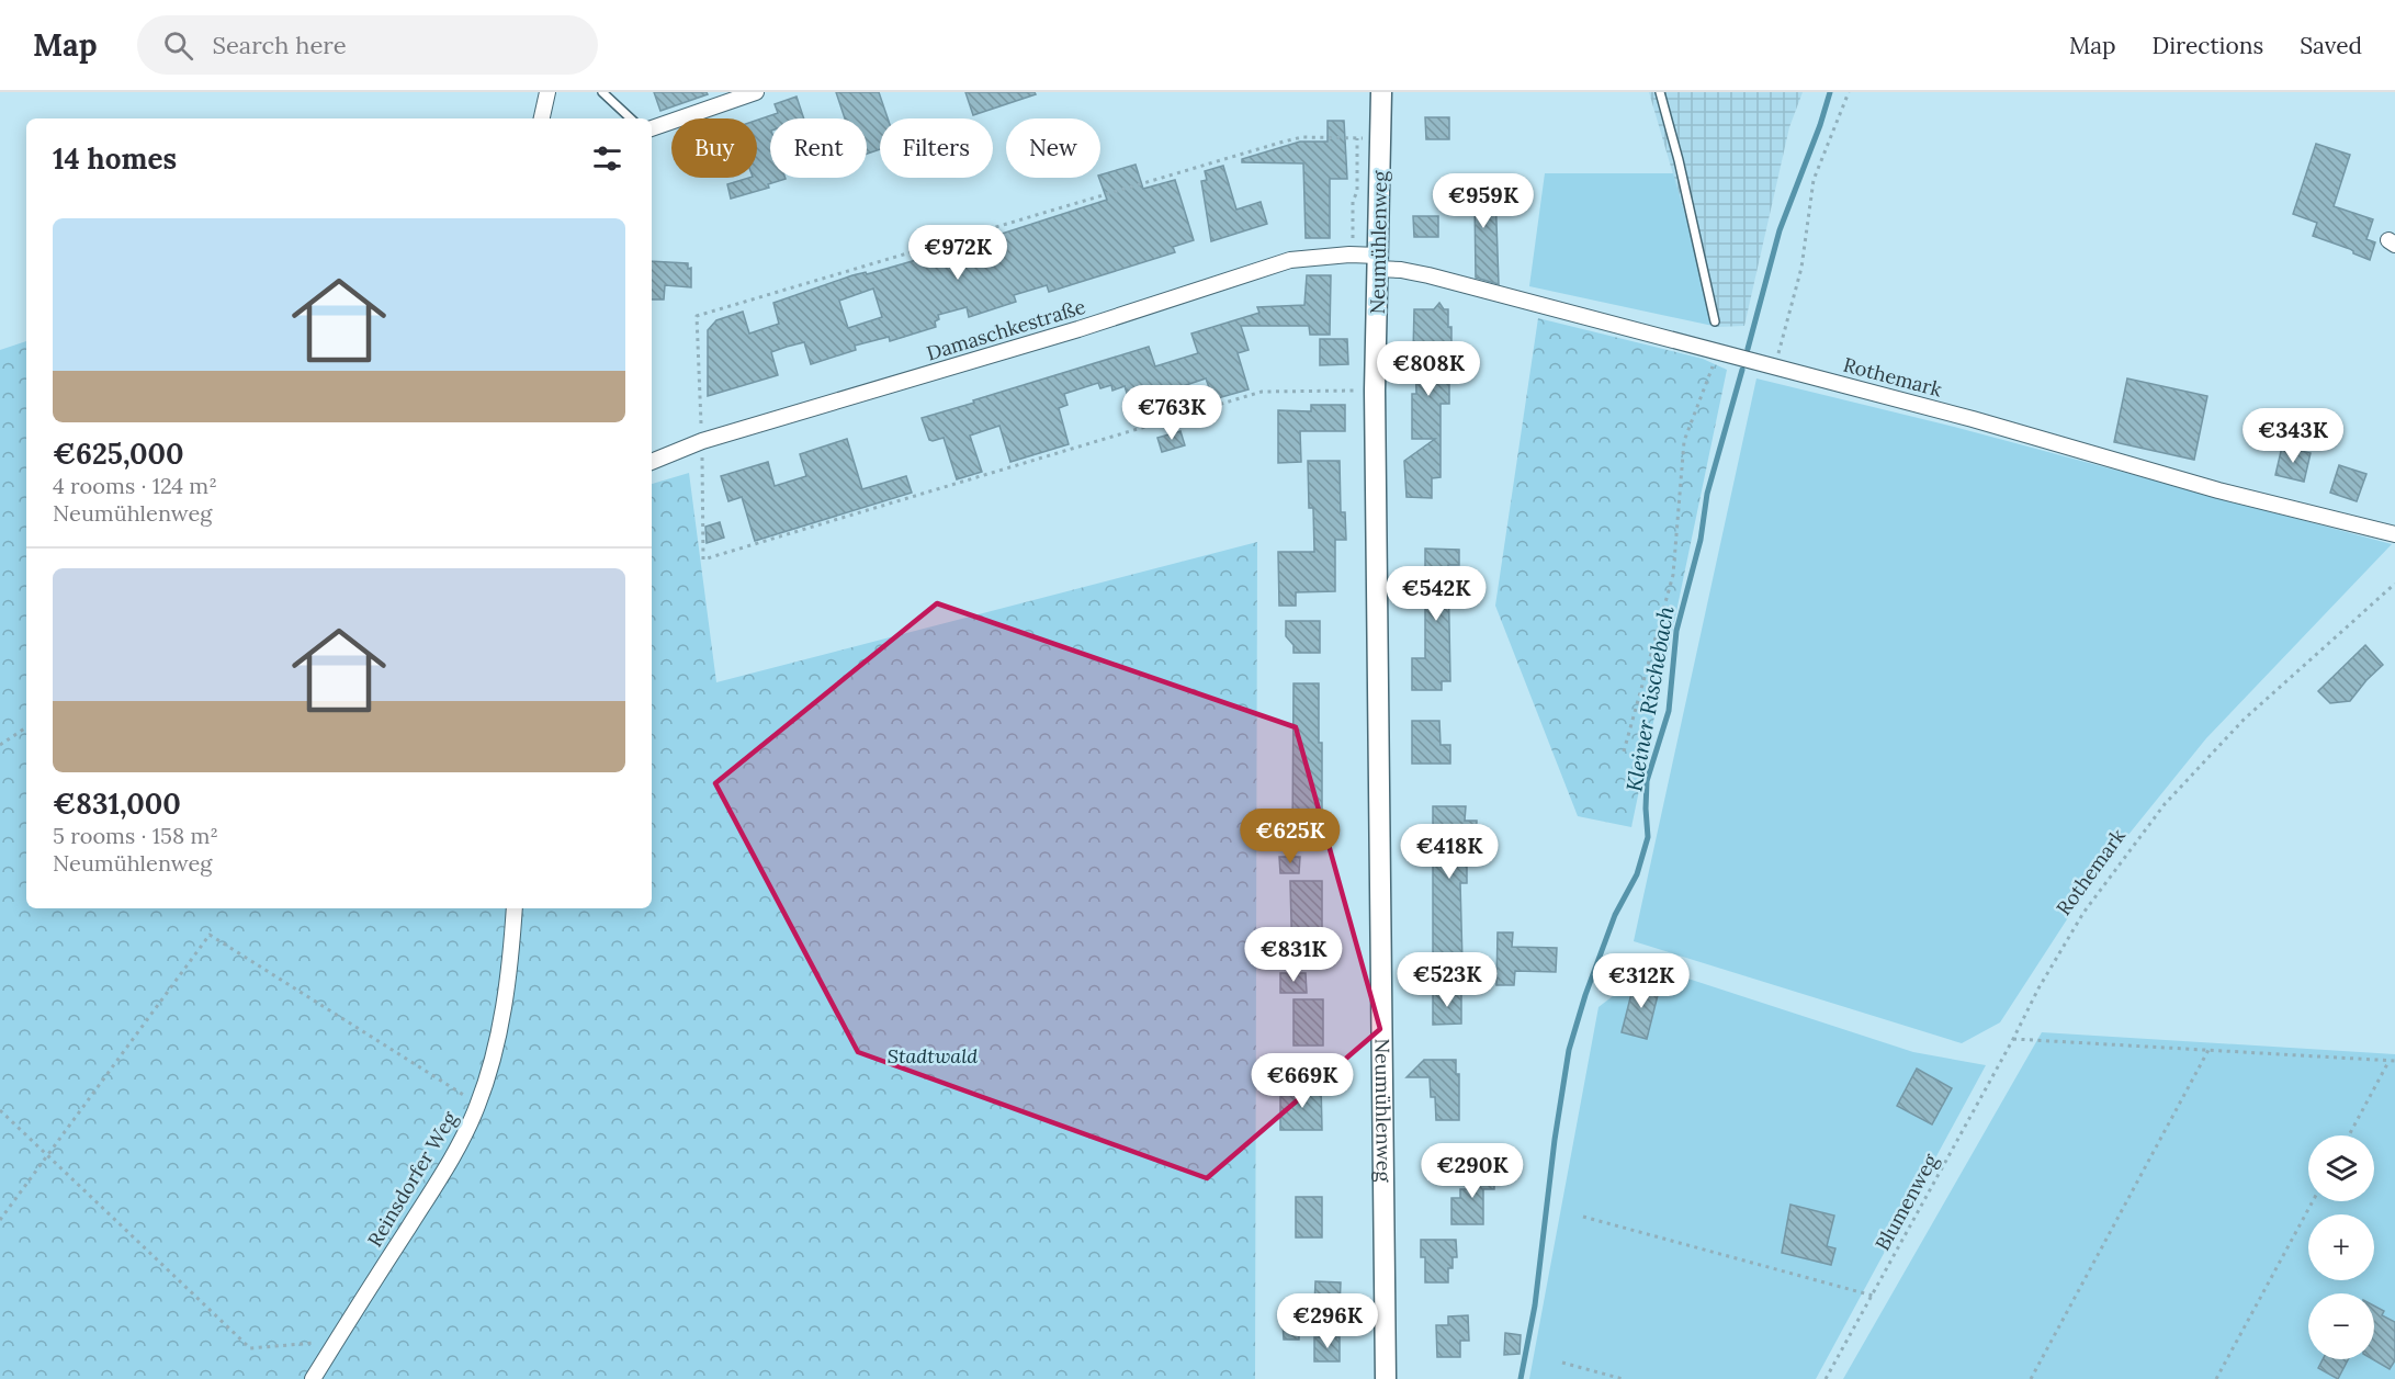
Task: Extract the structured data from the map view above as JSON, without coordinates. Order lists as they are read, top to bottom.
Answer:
{
  "streets": {
    "street": [
      "Neumühlenweg",
      "Damaschkestraße",
      "Rothemark",
      "Reinsdorfer Weg"
    ],
    "path": ["Blumenweg"]
  },
  "crossings": [
    ["Neumühlenweg", "Damaschkestraße"],
    ["Neumühlenweg", "Rothemark"],
    ["Damaschkestraße", "Rothemark"],
    ["Rothemark", "Blumenweg"]
  ],
  "water": ["Kleiner Rischebach"],
  "parks": ["Stadtwald"],
  "page": {
    "header": "Map",
    "search": "Search here",
    "nav": ["Map", "Directions", "Saved"],
    "chip": [
      "Buy",
      "Rent",
      "Filters",
      "New"
    ],
    "heading": "14 homes",
    "price": [
      "€959K",
      "€972K",
      "€808K",
      "€763K",
      "€343K",
      "€542K",
      "€625K",
      "€418K",
      "€831K",
      "€523K",
      "€312K",
      "€669K",
      "€290K",
      "€296K"
    ],
    "list": [
      {
        "name": "€625,000",
        "note": "4 rooms · 124 m² · Neumühlenweg"
      },
      {
        "name": "€831,000",
        "note": "5 rooms · 158 m² · Neumühlenweg"
      }
    ],
    "map_buttons": ["+", "−"]
  }
}
